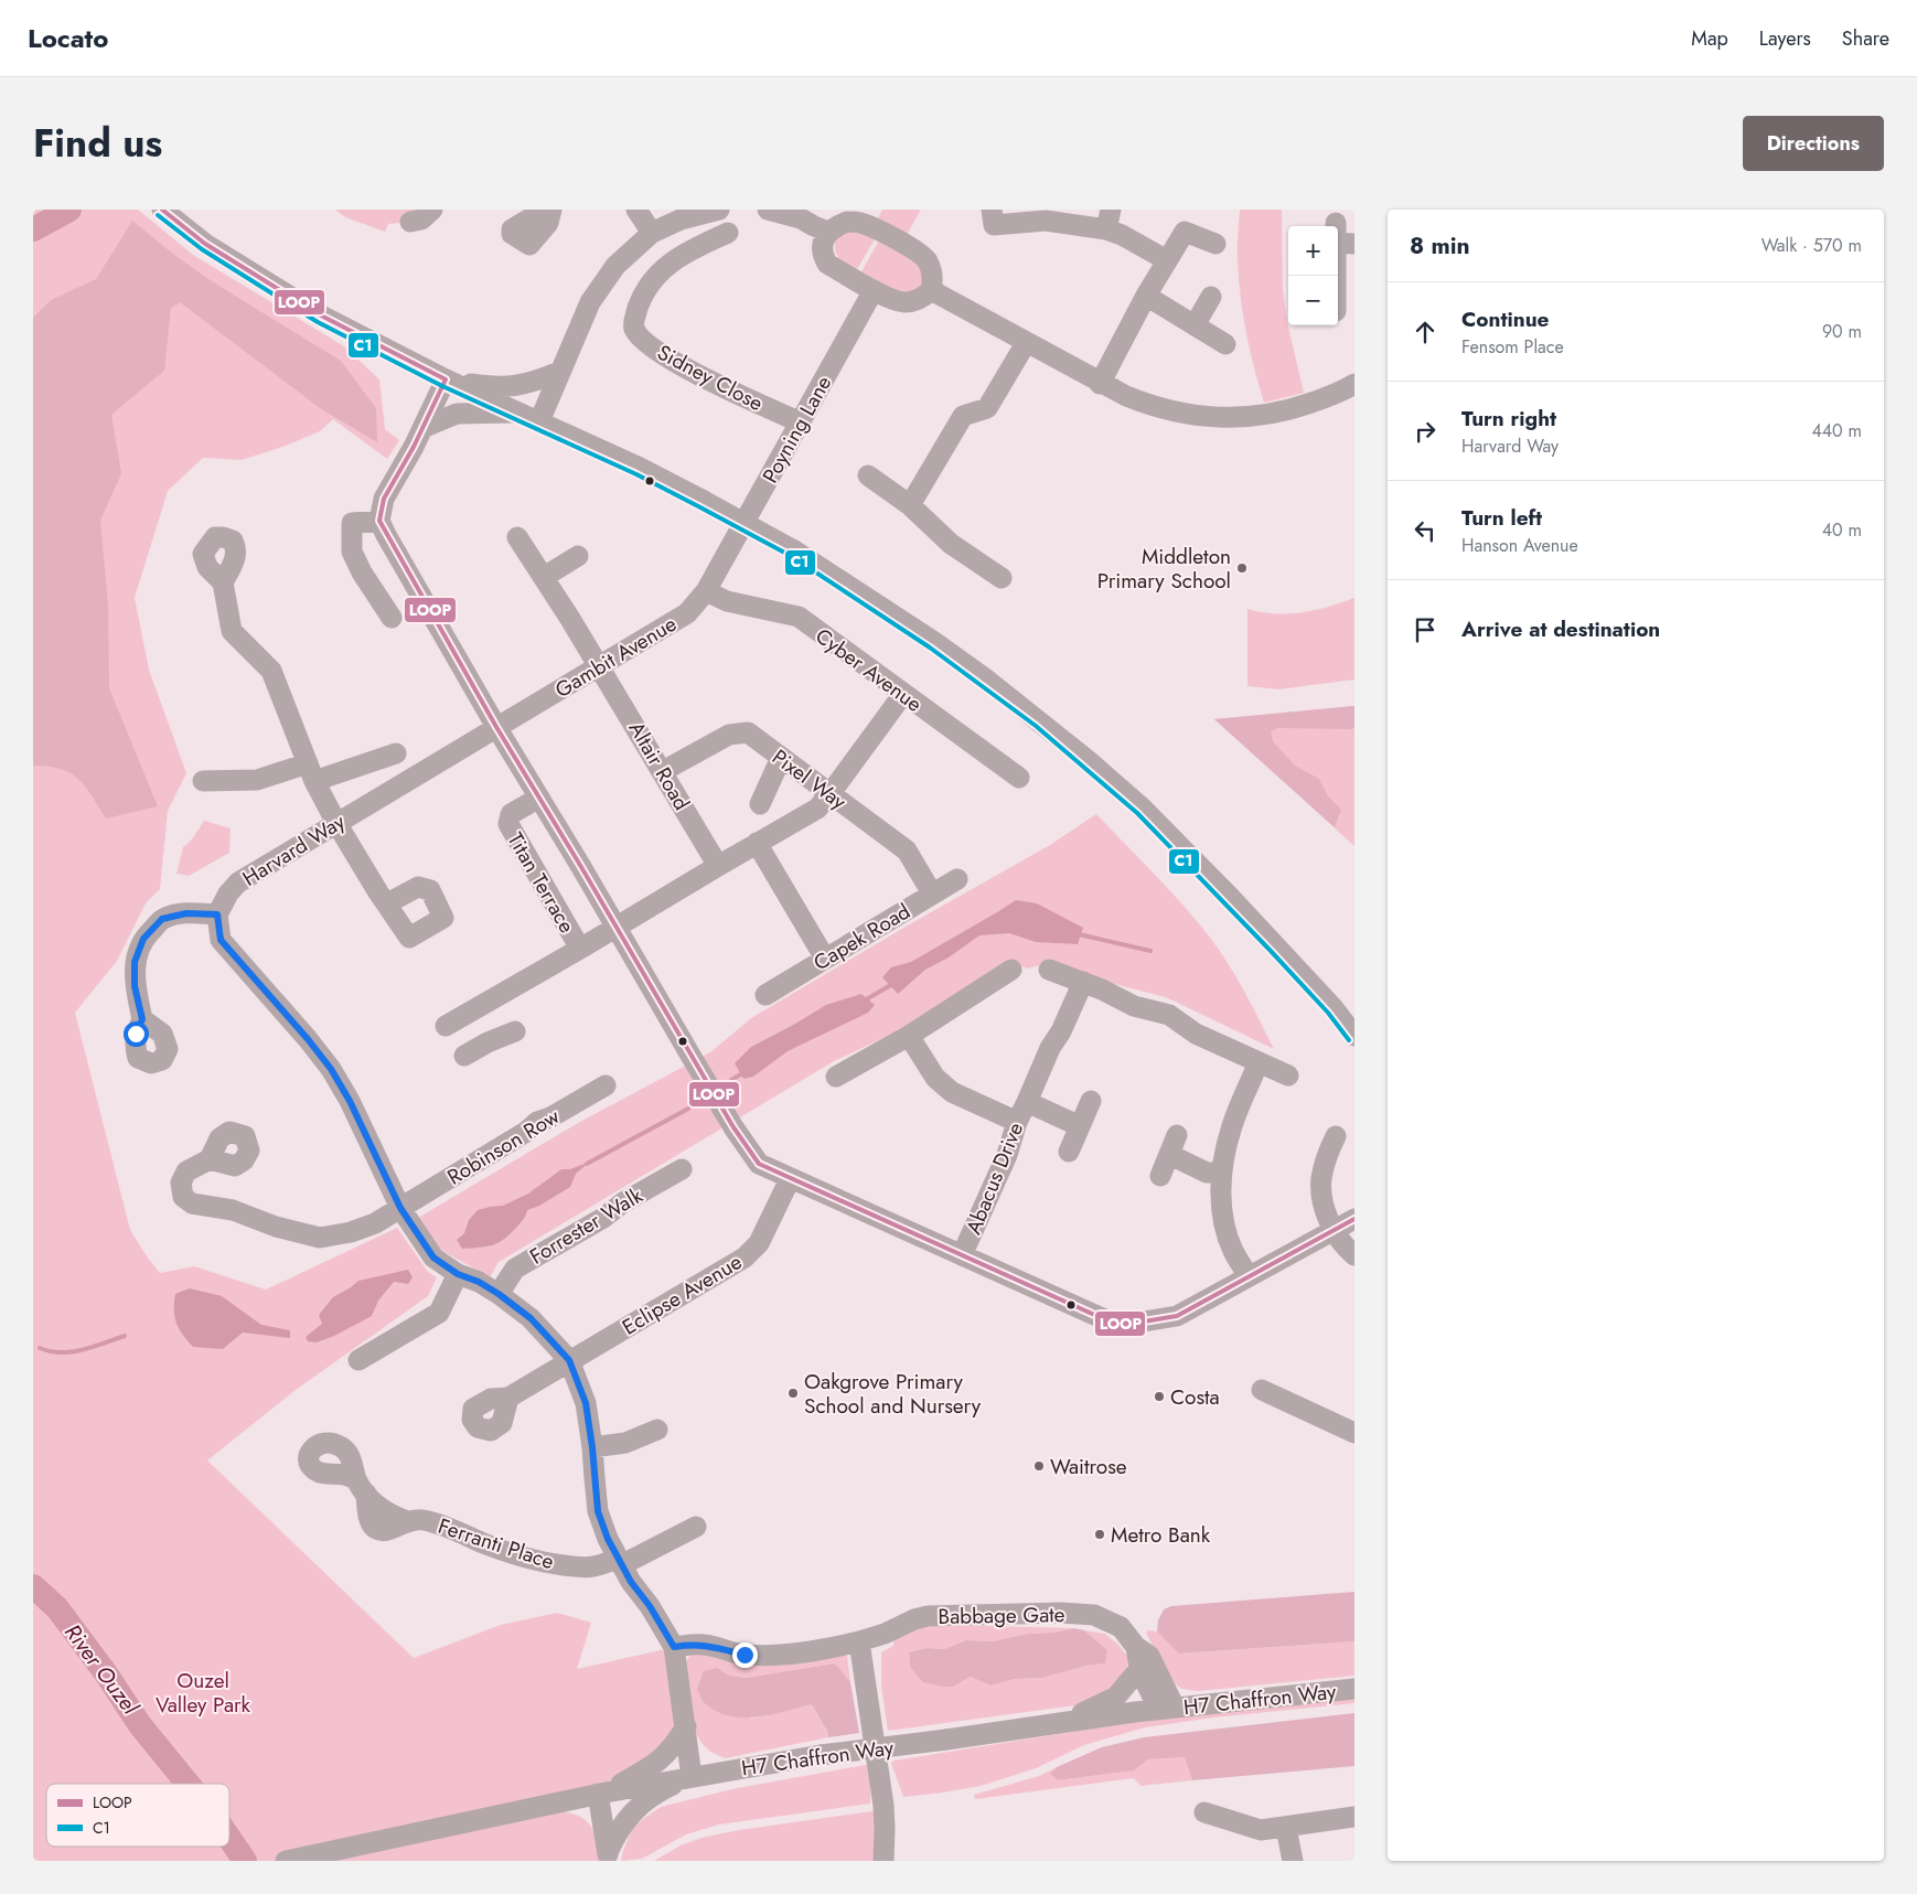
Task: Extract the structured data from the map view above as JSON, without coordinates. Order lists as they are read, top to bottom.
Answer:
{
  "streets": {
    "street": [
      "Sidney Close",
      "Poyning Lane",
      "Gambit Avenue",
      "Cyber Avenue",
      "Altair Road",
      "Pixel Way",
      "Harvard Way",
      "Titan Terrace",
      "Capek Road",
      "Robinson Row",
      "Abacus Drive",
      "Forrester Walk",
      "Eclipse Avenue",
      "Ferranti Place",
      "Babbage Gate",
      "H7 Chaffron Way"
    ]
  },
  "crossings": [
    ["Sidney Close", "Poyning Lane"],
    ["Poyning Lane", "Gambit Avenue"],
    ["Gambit Avenue", "Cyber Avenue"],
    ["Gambit Avenue", "Altair Road"],
    ["Gambit Avenue", "Harvard Way"],
    ["Altair Road", "Pixel Way"],
    ["Pixel Way", "Capek Road"],
    ["Babbage Gate", "H7 Chaffron Way"]
  ],
  "water": ["River Ouzel"],
  "parks": ["Ouzel Valley Park"],
  "places": [
    "Middleton Primary School",
    "Oakgrove Primary School and Nursery",
    "Costa",
    "Waitrose",
    "Metro Bank"
  ],
  "lines": ["transit line LOOP", "transit line C1"],
  "legend": ["LOOP", "C1"],
  "page": {
    "header": "Locato",
    "nav": ["Map", "Layers", "Share"],
    "title": "Find us",
    "buttons": "Directions",
    "heading": ["8 min", "Walk · 570 m"],
    "map_buttons": ["+", "−"],
    "list": [
      ["Continue", "Fensom Place", "90 m"],
      ["Turn right", "Harvard Way", "440 m"],
      ["Turn left", "Hanson Avenue", "40 m"],
      "Arrive at destination"
    ]
  }
}
